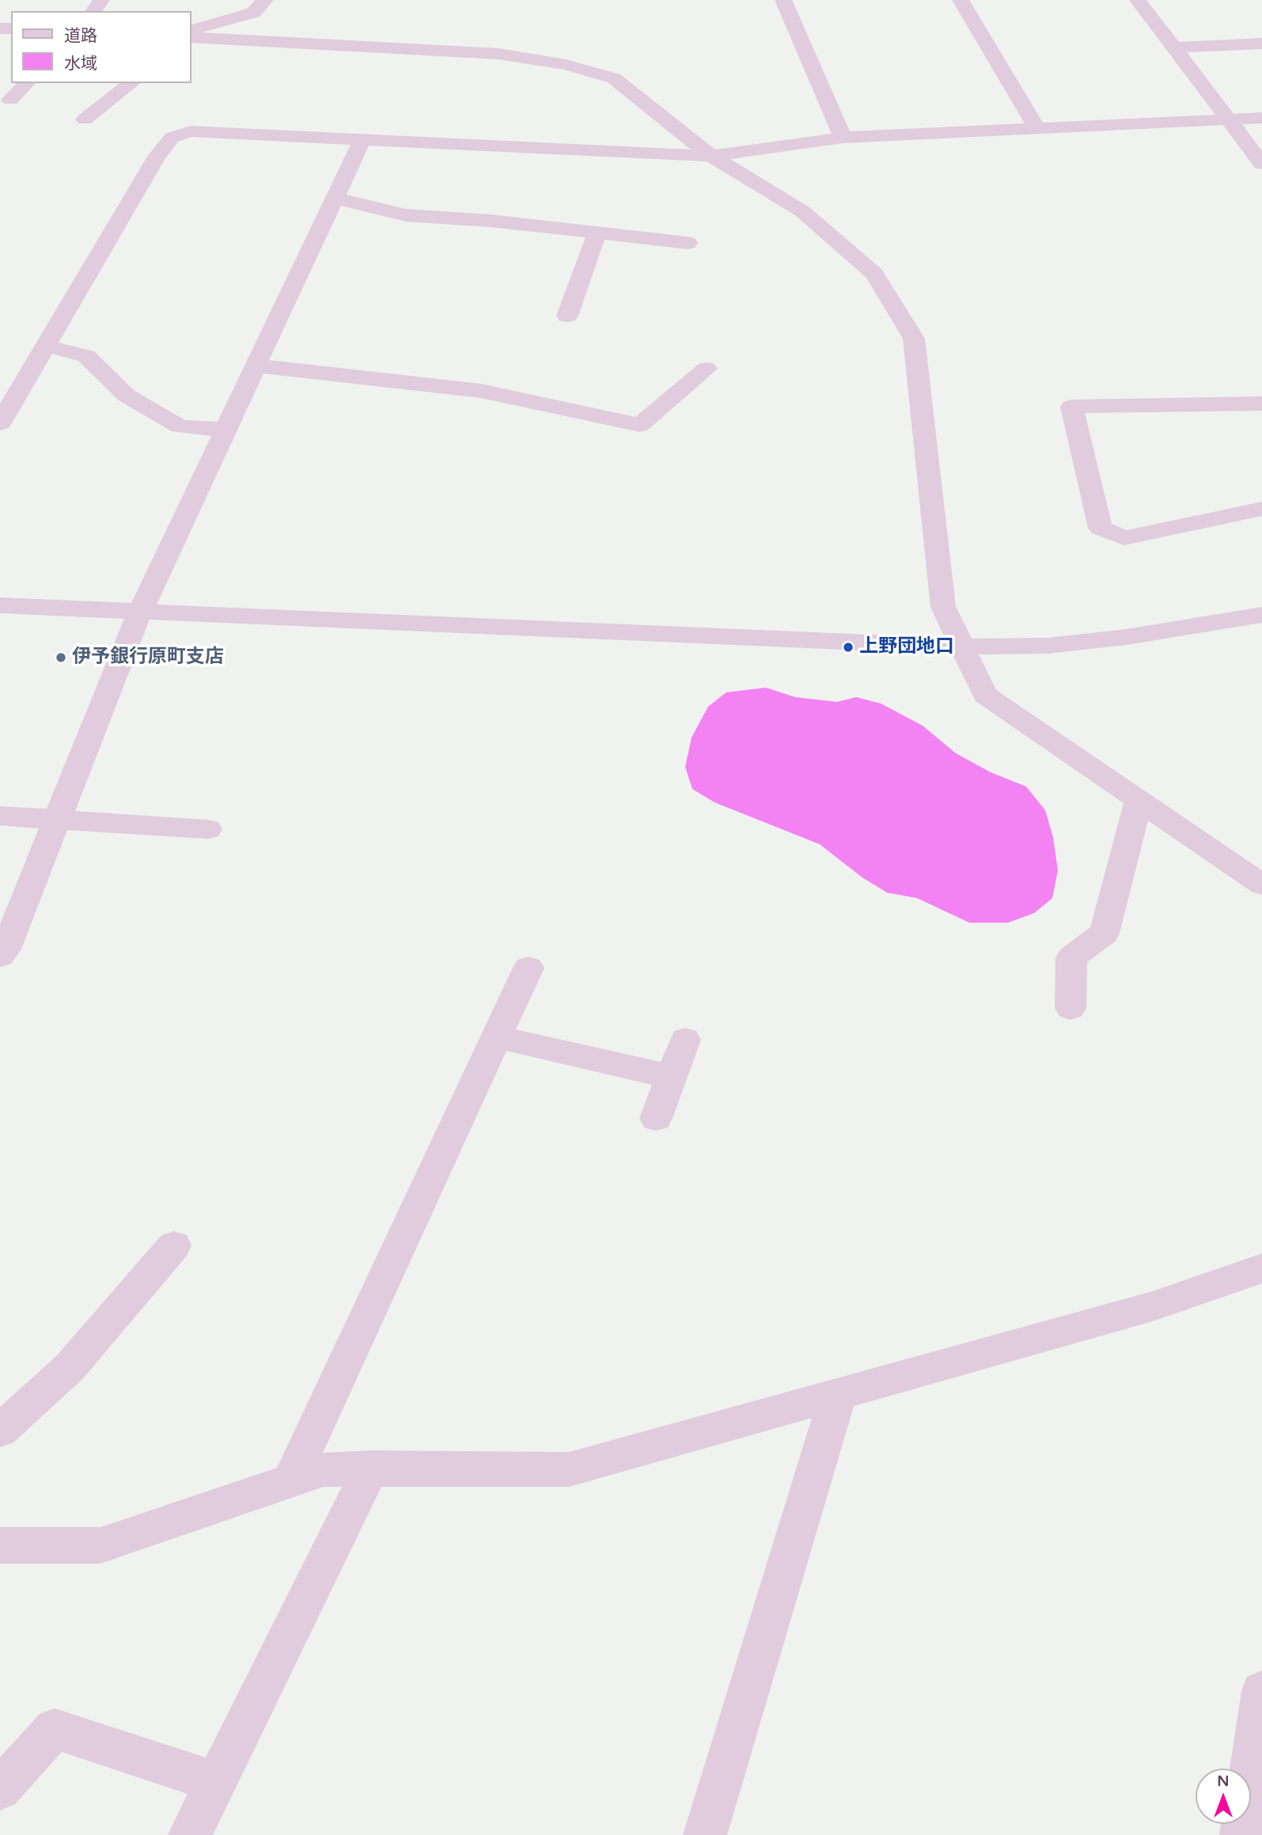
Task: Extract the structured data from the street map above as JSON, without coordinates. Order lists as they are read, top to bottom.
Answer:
{
  "places": ["上野団地口", "伊予銀行原町支店"],
  "legend": ["道路", "水域"],
  "north": "top"
}
